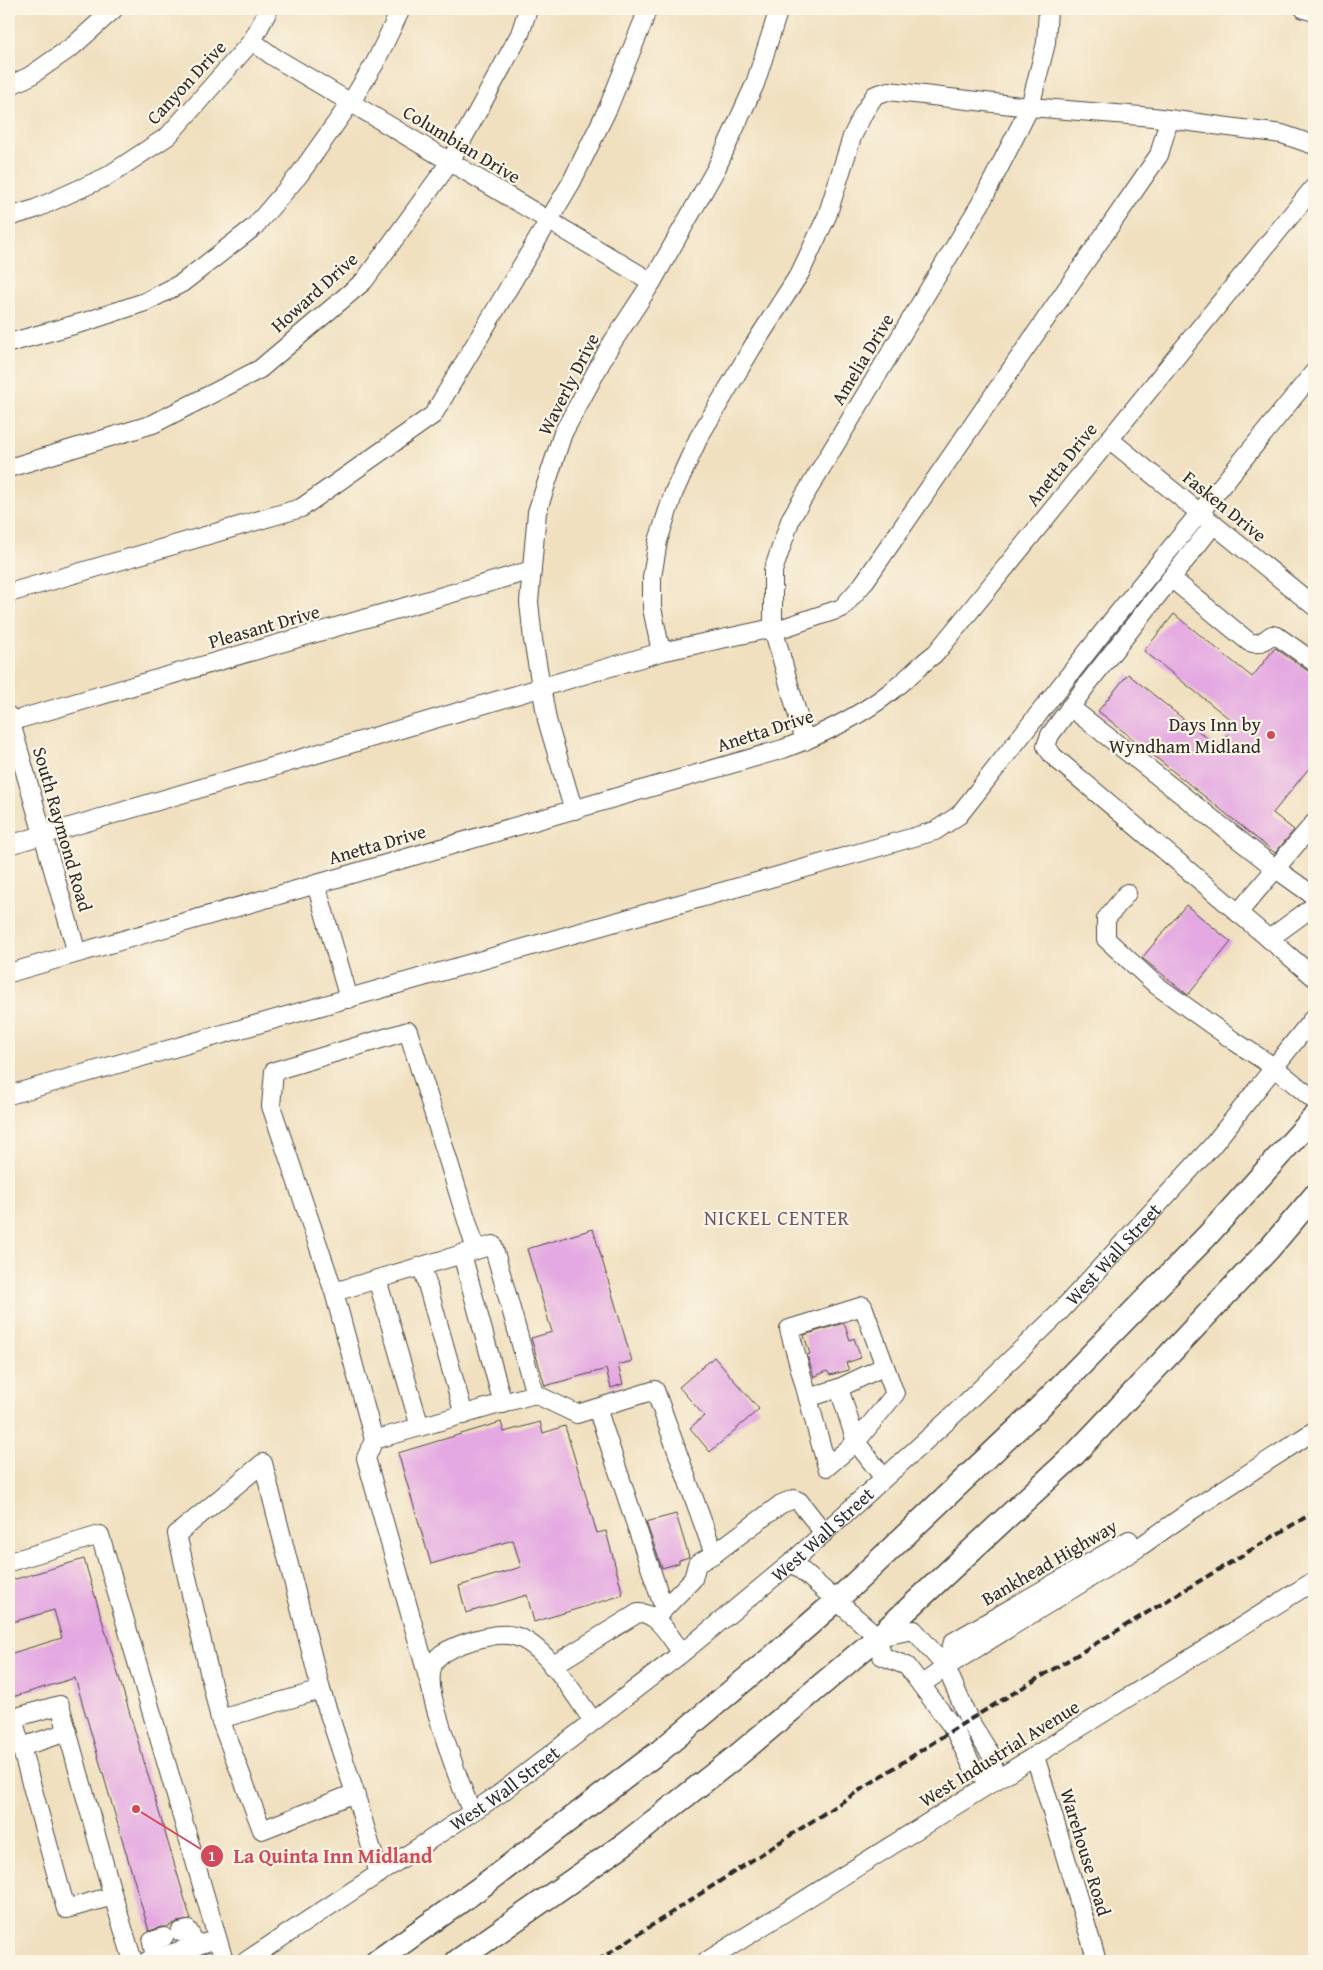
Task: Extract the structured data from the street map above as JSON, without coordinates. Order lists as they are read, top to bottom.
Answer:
{
  "streets": {
    "street": [
      "Canyon Drive",
      "Columbian Drive",
      "Howard Drive",
      "Amelia Drive",
      "Waverly Drive",
      "Anetta Drive",
      "Fasken Drive",
      "Pleasant Drive",
      "South Raymond Road",
      "West Wall Street",
      "Bankhead Highway",
      "West Industrial Avenue",
      "Warehouse Road"
    ]
  },
  "crossings": [
    ["Canyon Drive", "Columbian Drive"],
    ["Columbian Drive", "Howard Drive"],
    ["Columbian Drive", "Waverly Drive"],
    ["Amelia Drive", "Anetta Drive"],
    ["Waverly Drive", "Anetta Drive"],
    ["Waverly Drive", "Pleasant Drive"],
    ["Anetta Drive", "Fasken Drive"],
    ["Anetta Drive", "South Raymond Road"],
    ["Pleasant Drive", "South Raymond Road"],
    ["West Industrial Avenue", "Warehouse Road"]
  ],
  "districts": ["NICKEL CENTER"],
  "places": ["Days Inn by Wyndham Midland", "La Quinta Inn Midland"]
}
